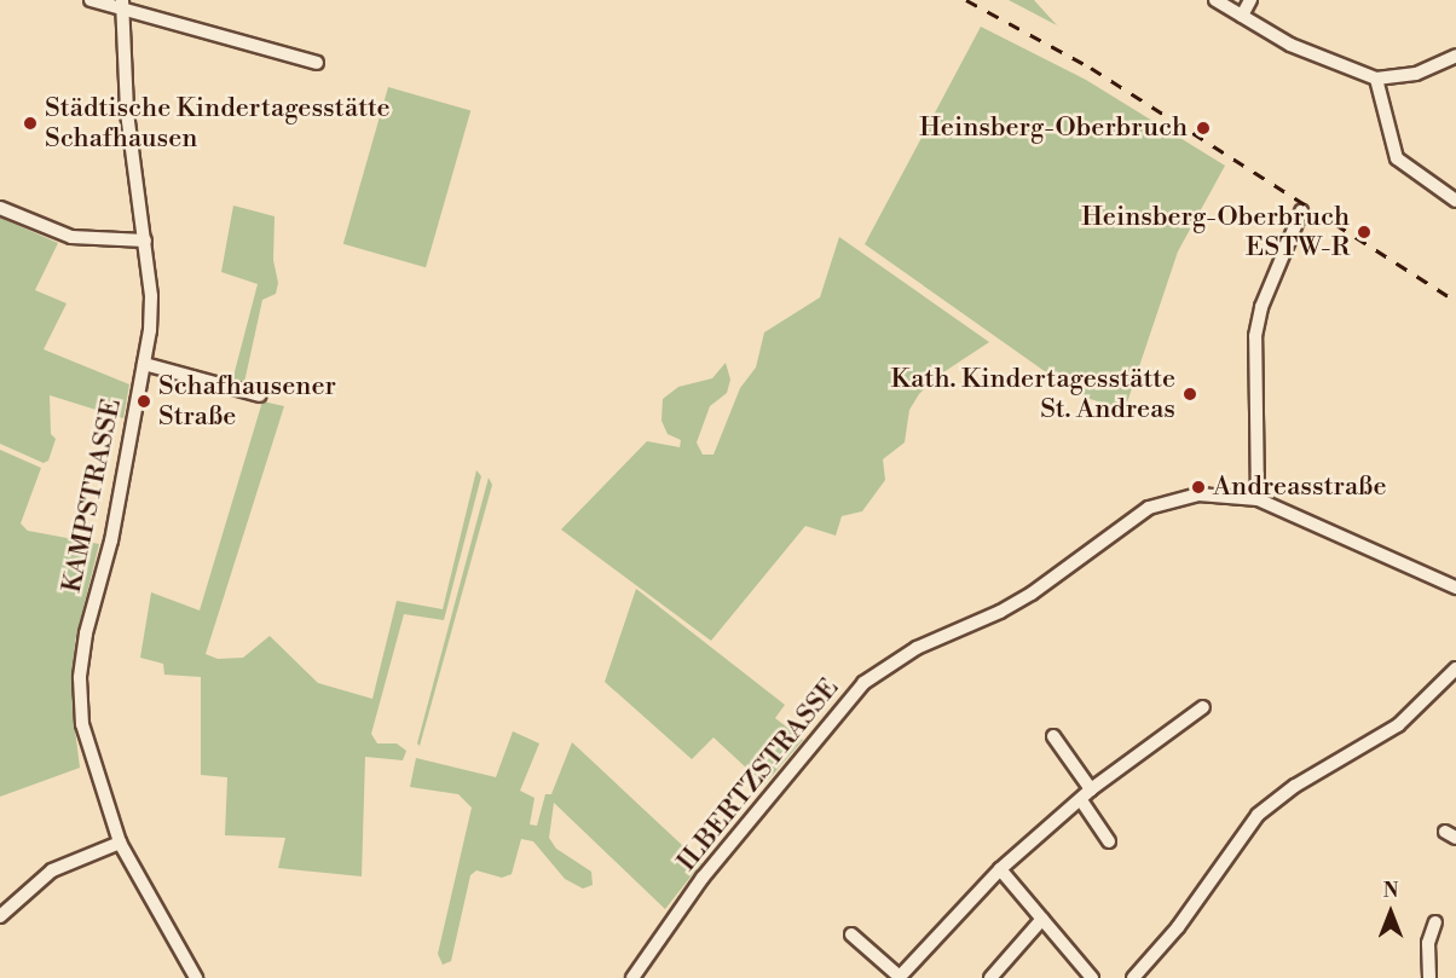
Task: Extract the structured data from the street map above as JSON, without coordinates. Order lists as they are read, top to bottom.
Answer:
{
  "streets": {
    "street": ["KAMPSTRASSE", "ILBERTZSTRASSE"]
  },
  "places": [
    "Städtische Kindertagesstätte Schafhausen",
    "Heinsberg-Oberbruch",
    "Heinsberg-Oberbruch ESTW-R",
    "Kath. Kindertagesstätte St. Andreas",
    "Schafhausener Straße",
    "Andreasstraße"
  ],
  "north": "top"
}
